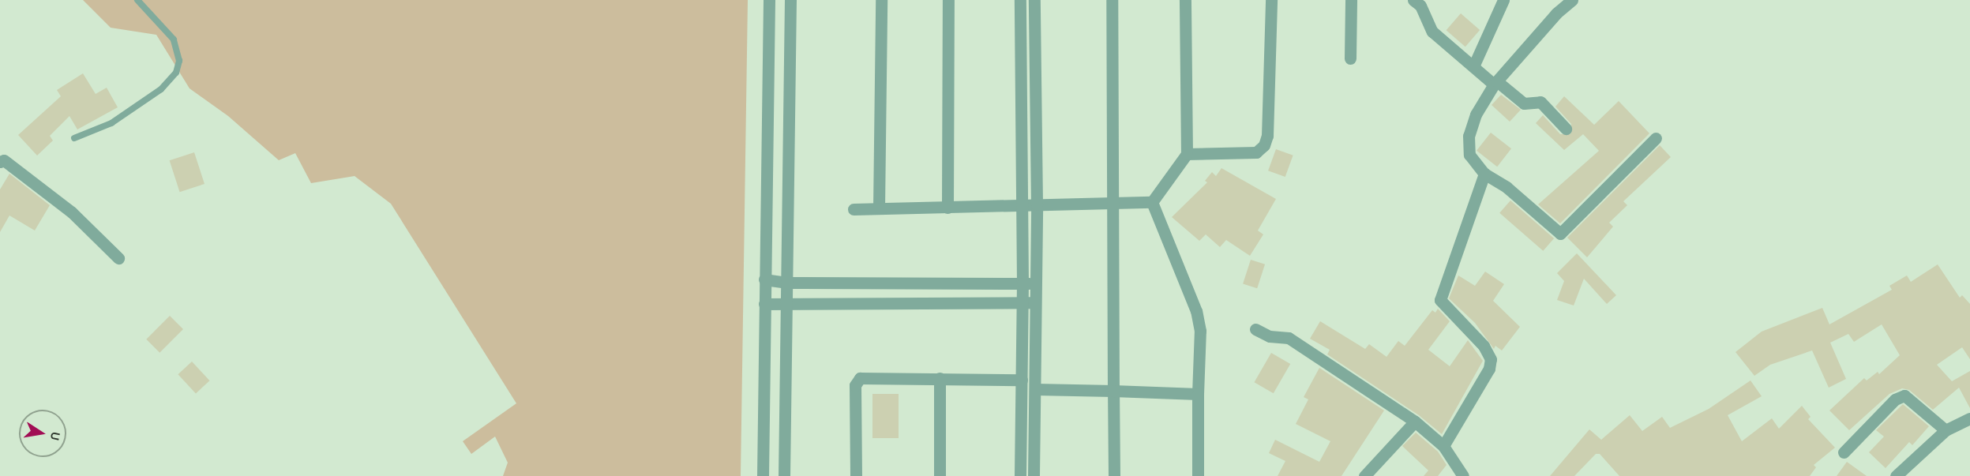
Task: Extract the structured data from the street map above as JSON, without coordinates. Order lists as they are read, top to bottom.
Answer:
{
  "north": "right"
}
